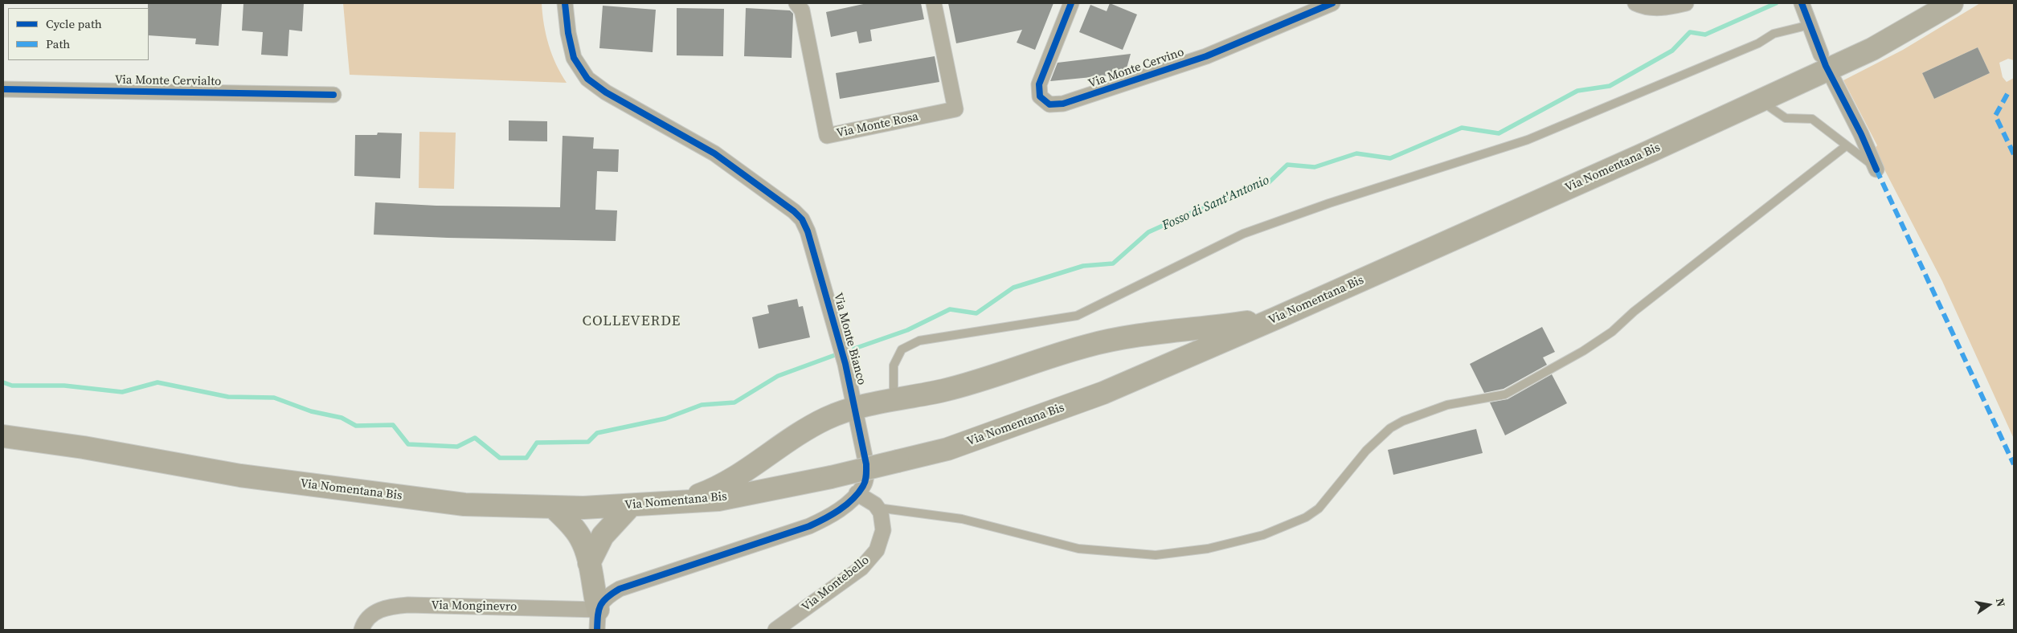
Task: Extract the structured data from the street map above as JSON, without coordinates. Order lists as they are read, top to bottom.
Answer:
{
  "streets": {
    "main road": ["Via Nomentana Bis"],
    "street": [
      "Via Monte Cervino",
      "Via Monte Cervialto",
      "Via Monte Rosa",
      "Via Monte Bianco",
      "Via Montebello",
      "Via Monginevro"
    ]
  },
  "crossings": [
    ["Via Monte Bianco", "Via Monginevro"]
  ],
  "districts": ["COLLEVERDE"],
  "water": ["Fosso di Sant'Antonio"],
  "legend": ["Cycle path", "Path"],
  "north": "right"
}
